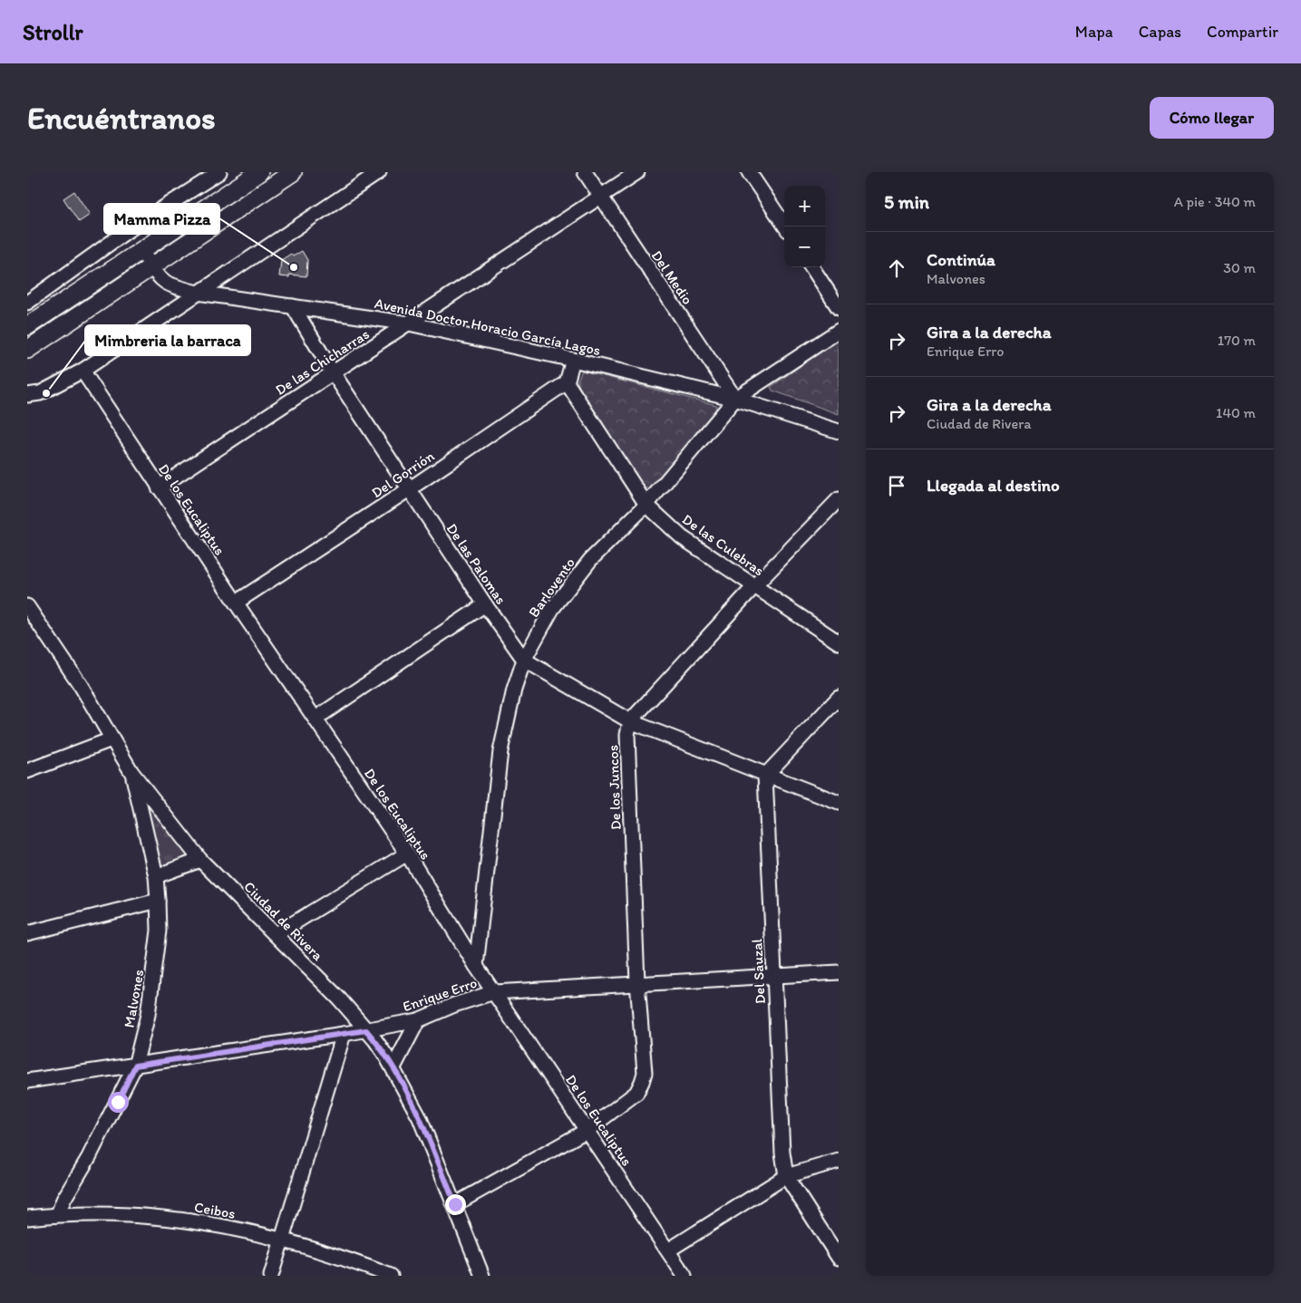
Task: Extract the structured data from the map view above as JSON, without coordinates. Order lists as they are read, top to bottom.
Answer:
{
  "streets": {
    "street": [
      "Del Medio",
      "Avenida Doctor Horacio García Lagos",
      "De las Chicharras",
      "Del Gorrión",
      "De los Eucaliptus",
      "De las Culebras",
      "De las Palomas",
      "Barlovento",
      "De los Juncos",
      "Ciudad de Rivera",
      "Del Sauzal",
      "Enrique Erro",
      "Malvones",
      "Ceibos"
    ]
  },
  "crossings": [
    ["Del Medio", "Avenida Doctor Horacio García Lagos"],
    ["Del Medio", "De las Chicharras"],
    ["Del Medio", "Barlovento"],
    ["Avenida Doctor Horacio García Lagos", "De las Chicharras"],
    ["Avenida Doctor Horacio García Lagos", "De las Palomas"],
    ["Avenida Doctor Horacio García Lagos", "Barlovento"],
    ["De las Chicharras", "De los Eucaliptus"],
    ["De las Chicharras", "De las Palomas"],
    ["Del Gorrión", "De los Eucaliptus"],
    ["Del Gorrión", "De las Culebras"],
    ["Del Gorrión", "De las Palomas"],
    ["De los Eucaliptus", "Barlovento"],
    ["De los Eucaliptus", "De los Juncos"],
    ["De los Eucaliptus", "Enrique Erro"],
    ["De las Culebras", "Barlovento"],
    ["De las Palomas", "Barlovento"],
    ["De las Palomas", "De los Juncos"],
    ["De las Palomas", "Del Sauzal"],
    ["De los Juncos", "Ciudad de Rivera"],
    ["De los Juncos", "Enrique Erro"],
    ["Ciudad de Rivera", "Enrique Erro"],
    ["Ciudad de Rivera", "Malvones"],
    ["Del Sauzal", "Enrique Erro"],
    ["Enrique Erro", "Malvones"],
    ["Malvones", "Ceibos"]
  ],
  "places": ["Mamma Pizza", "Mimbreria la barraca"],
  "page": {
    "header": "Strollr",
    "nav": ["Mapa", "Capas", "Compartir"],
    "buttons": "Cómo llegar",
    "title": "Encuéntranos",
    "heading": ["5 min", "A pie · 340 m"],
    "map_buttons": ["+", "−"],
    "list": [
      ["Continúa", "Malvones", "30 m"],
      ["Gira a la derecha", "Enrique Erro", "170 m"],
      ["Gira a la derecha", "Ciudad de Rivera", "140 m"],
      "Llegada al destino"
    ]
  }
}
